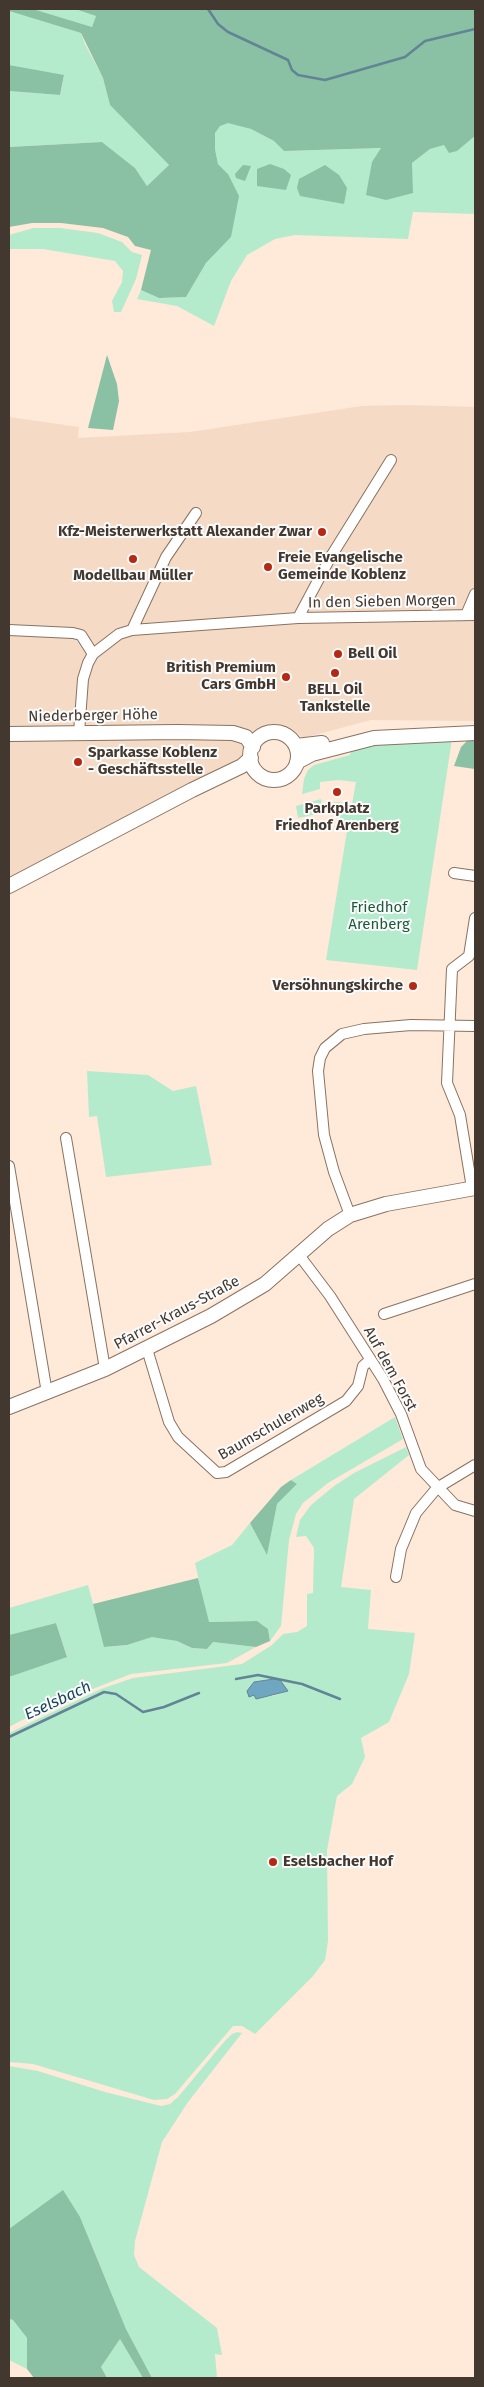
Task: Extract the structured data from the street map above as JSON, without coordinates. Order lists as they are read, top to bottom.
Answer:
{
  "streets": {
    "street": [
      "In den Sieben Morgen",
      "Niederberger Höhe",
      "Pfarrer-Kraus-Straße",
      "Auf dem Forst",
      "Baumschulenweg"
    ]
  },
  "crossings": [
    ["Pfarrer-Kraus-Straße", "Auf dem Forst"],
    ["Pfarrer-Kraus-Straße", "Baumschulenweg"],
    ["Auf dem Forst", "Baumschulenweg"]
  ],
  "water": ["Eselsbach"],
  "parks": ["Friedhof Arenberg"],
  "places": [
    "Kfz-Meisterwerkstatt Alexander Zwar",
    "Modellbau Müller",
    "Freie Evangelische Gemeinde Koblenz",
    "Bell Oil",
    "BELL Oil Tankstelle",
    "British Premium Cars GmbH",
    "Sparkasse Koblenz - Geschäftsstelle",
    "Parkplatz Friedhof Arenberg",
    "Versöhnungskirche",
    "Eselsbacher Hof"
  ]
}
